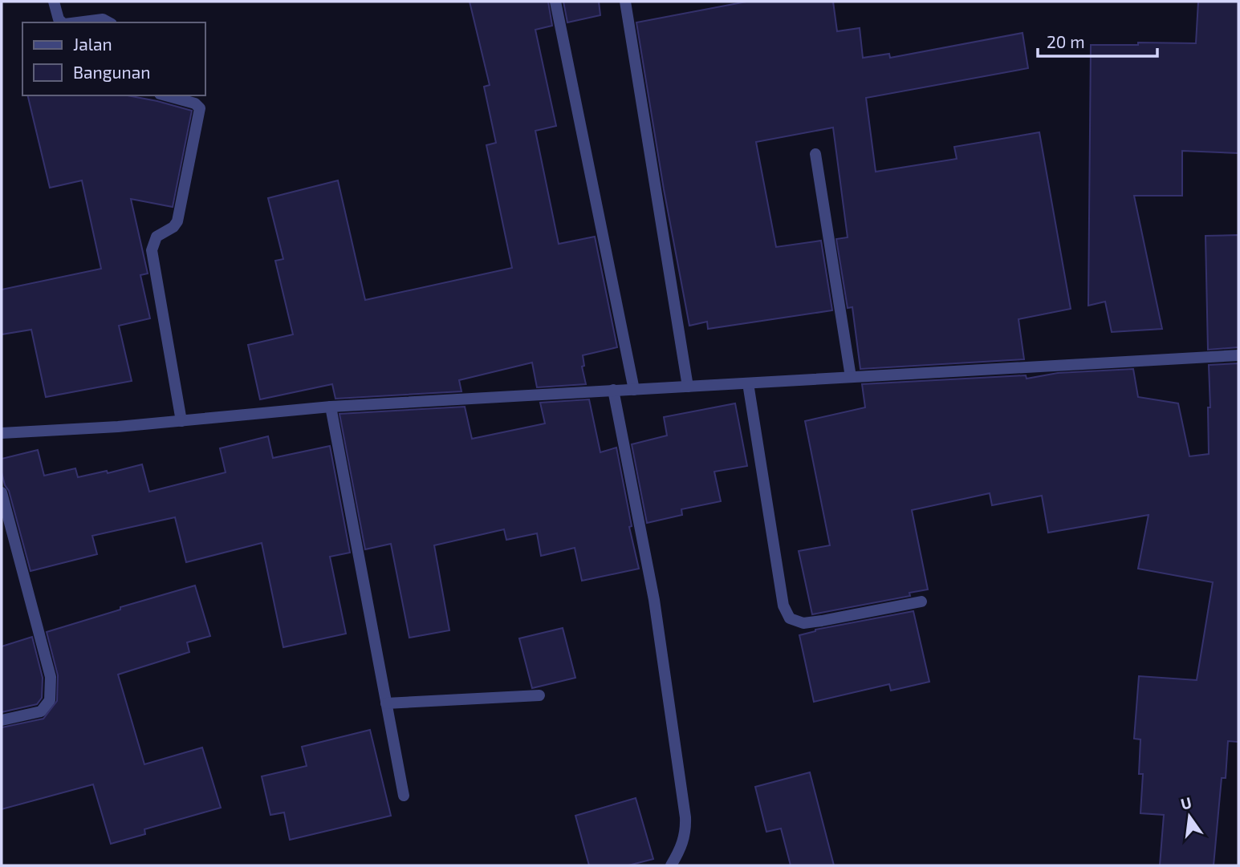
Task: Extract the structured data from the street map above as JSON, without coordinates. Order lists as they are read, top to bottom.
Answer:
{
  "legend": ["Jalan", "Bangunan"],
  "scale_bar": "20 m",
  "north": "top"
}
